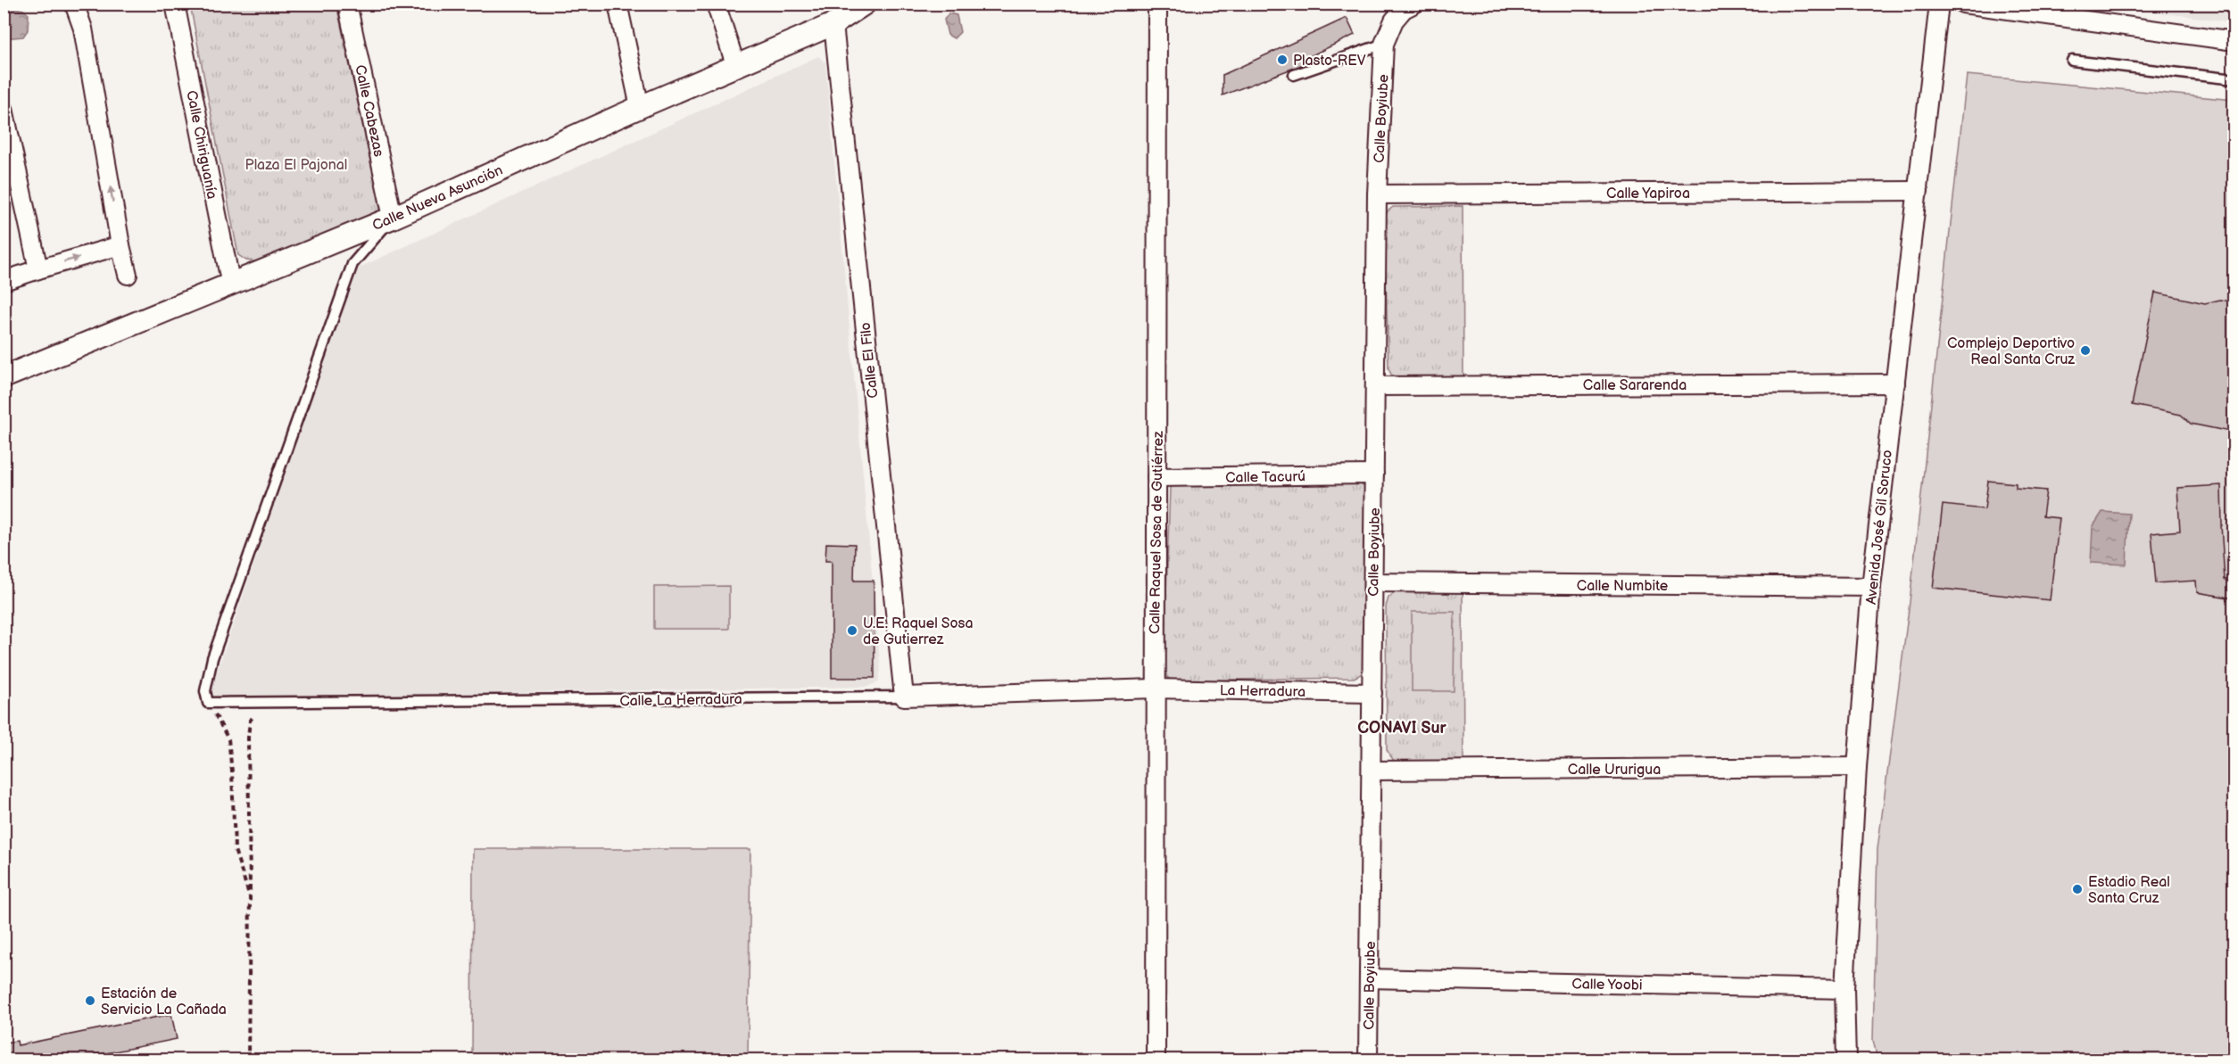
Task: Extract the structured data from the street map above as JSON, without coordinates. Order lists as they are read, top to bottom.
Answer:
{
  "streets": {
    "street": [
      "Calle Cabezas",
      "Calle Boyiube",
      "Calle Chiriguanía",
      "Calle Yapiroa",
      "Calle Nueva Asunción",
      "Calle El Filo",
      "Calle Sararenda",
      "Calle Tacurú",
      "Avenida José Gil Soruco",
      "Calle Raquel Sosa de Gutiérrez",
      "Calle Numbite",
      "La Herradura",
      "Calle La Herradura",
      "Calle Ururigua",
      "Calle Yoobi"
    ]
  },
  "crossings": [
    ["Calle Cabezas", "Calle Nueva Asunción"],
    ["Calle Boyiube", "Calle Yapiroa"],
    ["Calle Boyiube", "Calle Sararenda"],
    ["Calle Boyiube", "Calle Tacurú"],
    ["Calle Boyiube", "Calle Numbite"],
    ["Calle Boyiube", "La Herradura"],
    ["Calle Boyiube", "Calle Ururigua"],
    ["Calle Boyiube", "Calle Yoobi"],
    ["Calle Chiriguanía", "Calle Nueva Asunción"],
    ["Calle Yapiroa", "Avenida José Gil Soruco"],
    ["Calle Nueva Asunción", "Calle El Filo"],
    ["Calle El Filo", "Calle La Herradura"],
    ["Calle Sararenda", "Avenida José Gil Soruco"],
    ["Calle Tacurú", "Calle Raquel Sosa de Gutiérrez"],
    ["Avenida José Gil Soruco", "Calle Numbite"],
    ["Avenida José Gil Soruco", "Calle Ururigua"],
    ["Avenida José Gil Soruco", "Calle Yoobi"],
    ["Calle Raquel Sosa de Gutiérrez", "La Herradura"],
    ["Calle Raquel Sosa de Gutiérrez", "Calle La Herradura"],
    ["La Herradura", "Calle La Herradura"]
  ],
  "districts": ["CONAVI Sur"],
  "parks": ["Plaza El Pajonal"],
  "places": [
    "Plasto-REV",
    "Complejo Deportivo Real Santa Cruz",
    "U.E. Raquel Sosa de Gutierrez",
    "Estadio Real Santa Cruz",
    "Estación de Servicio La Cañada"
  ]
}
